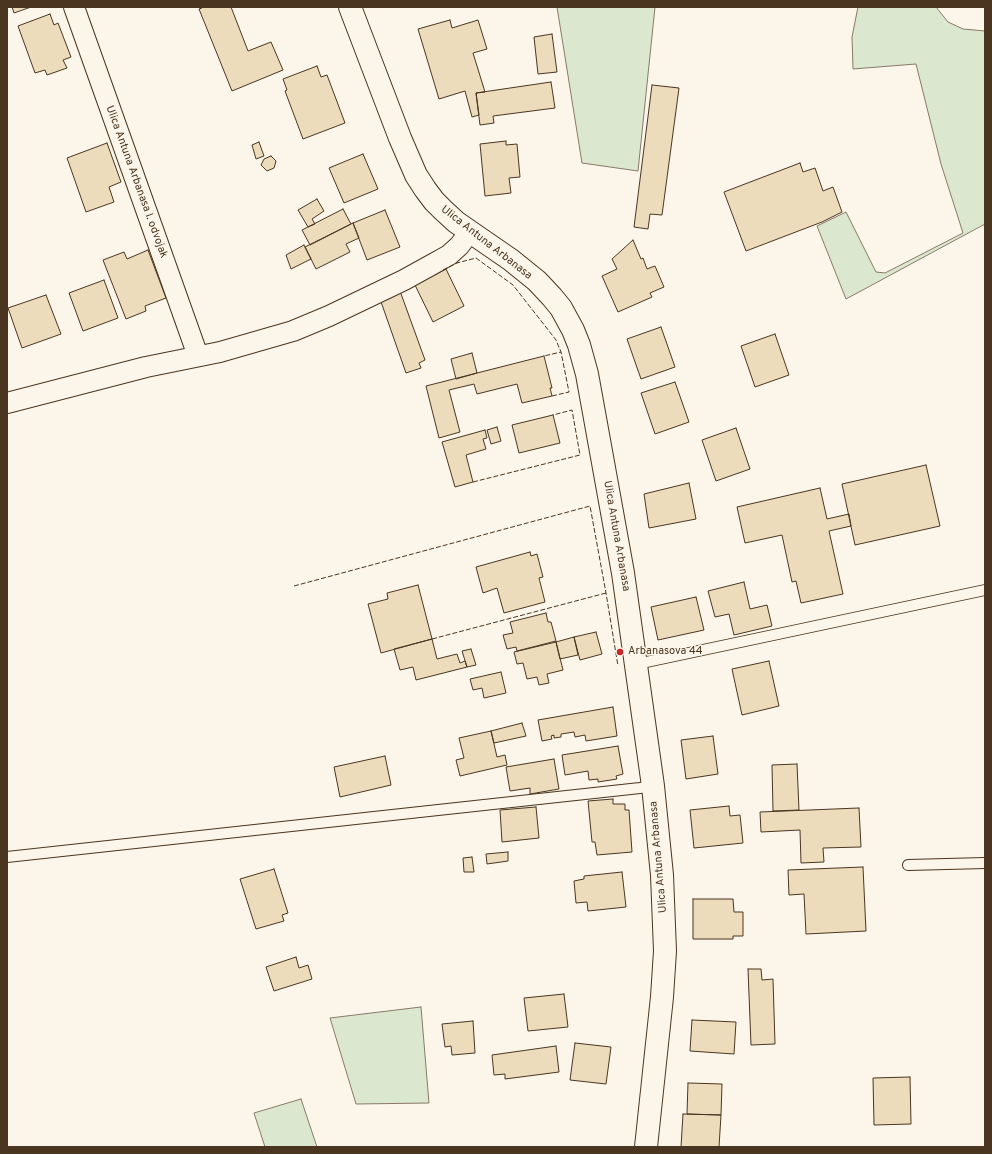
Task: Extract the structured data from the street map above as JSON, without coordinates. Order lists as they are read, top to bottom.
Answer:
{
  "streets": {
    "main road": ["Ulica Antuna Arbanasa"],
    "street": ["Ulica Antuna Arbanasa I. odvojak"]
  },
  "places": ["Arbanasova 44"]
}
